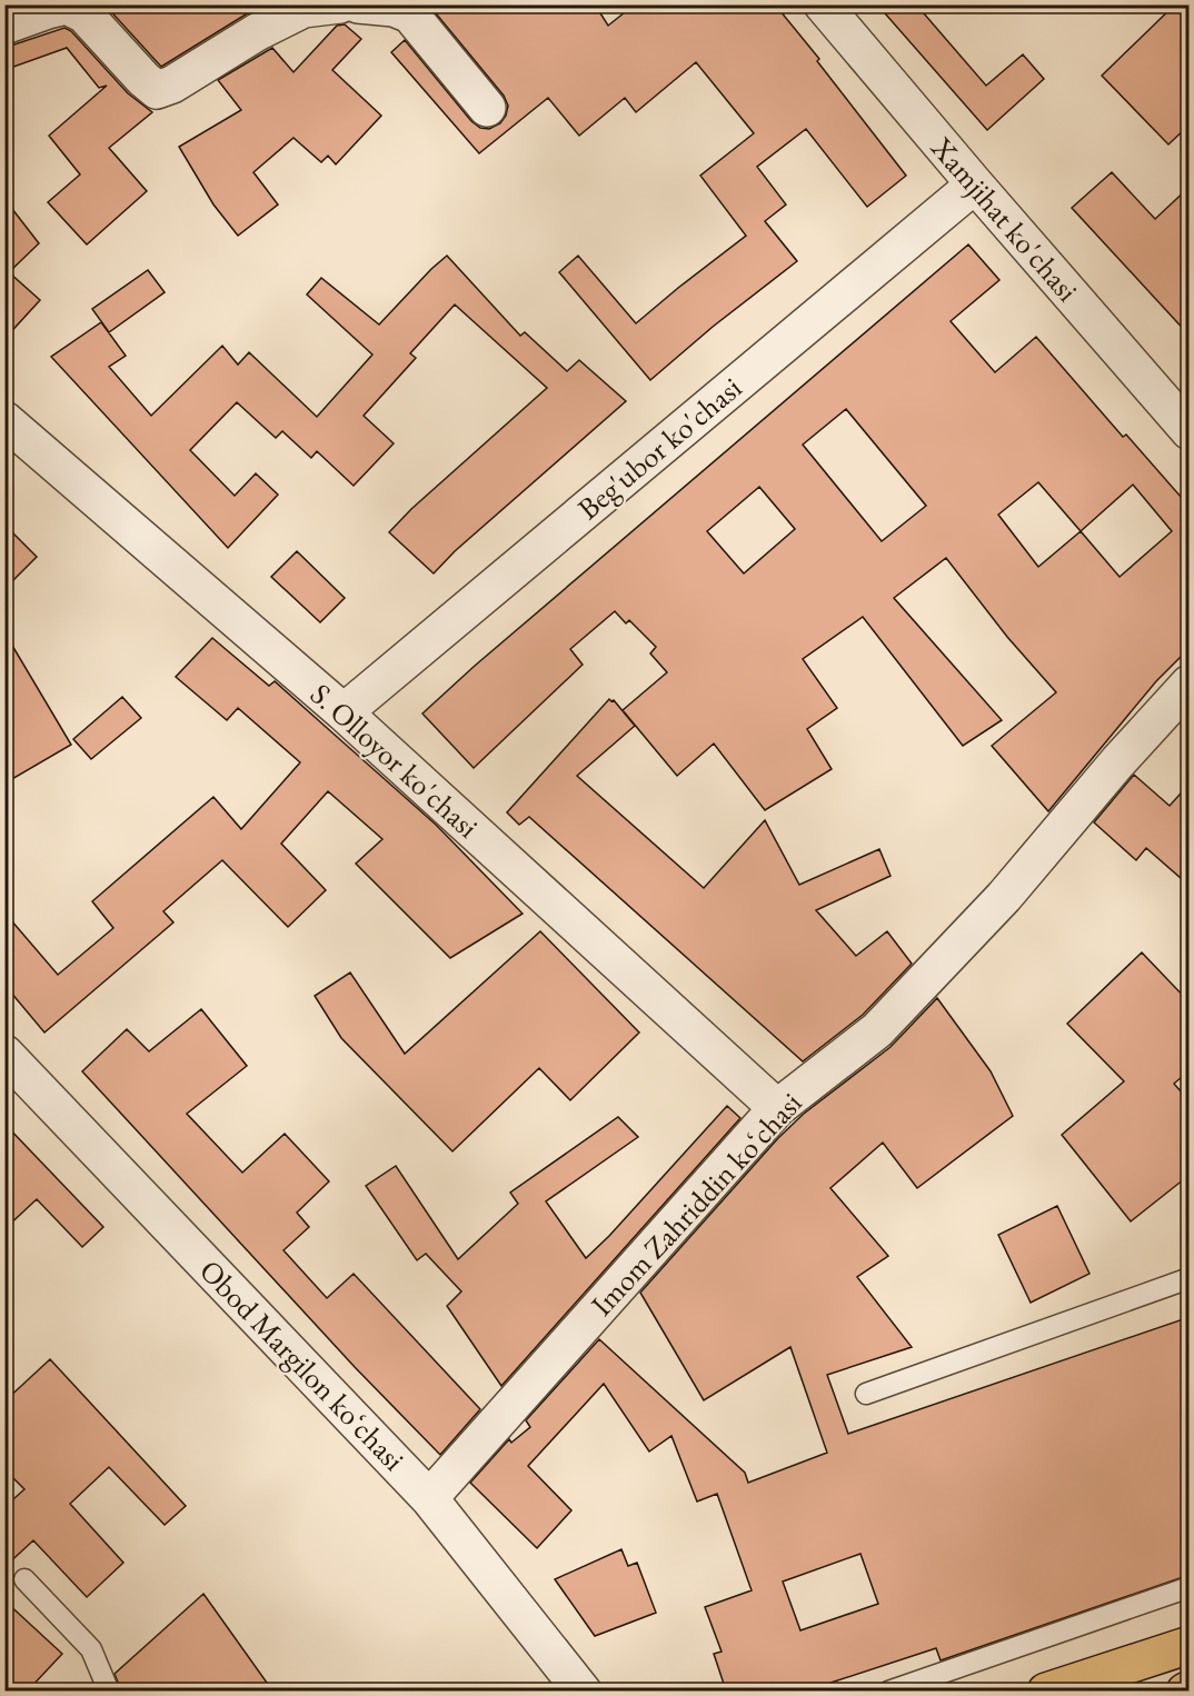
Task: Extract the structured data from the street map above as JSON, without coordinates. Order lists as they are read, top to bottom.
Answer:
{
  "streets": {
    "street": [
      "Xamjihat ko'chasi",
      "Beg'ubor ko'chasi",
      "S. Olloyor ko'chasi",
      "Imom Zahriddin koʻchasi",
      "Obod Margilon koʻchasi"
    ]
  },
  "crossings": [
    ["Xamjihat ko'chasi", "Beg'ubor ko'chasi"],
    ["Beg'ubor ko'chasi", "S. Olloyor ko'chasi"],
    ["S. Olloyor ko'chasi", "Imom Zahriddin koʻchasi"],
    ["Imom Zahriddin koʻchasi", "Obod Margilon koʻchasi"]
  ]
}
